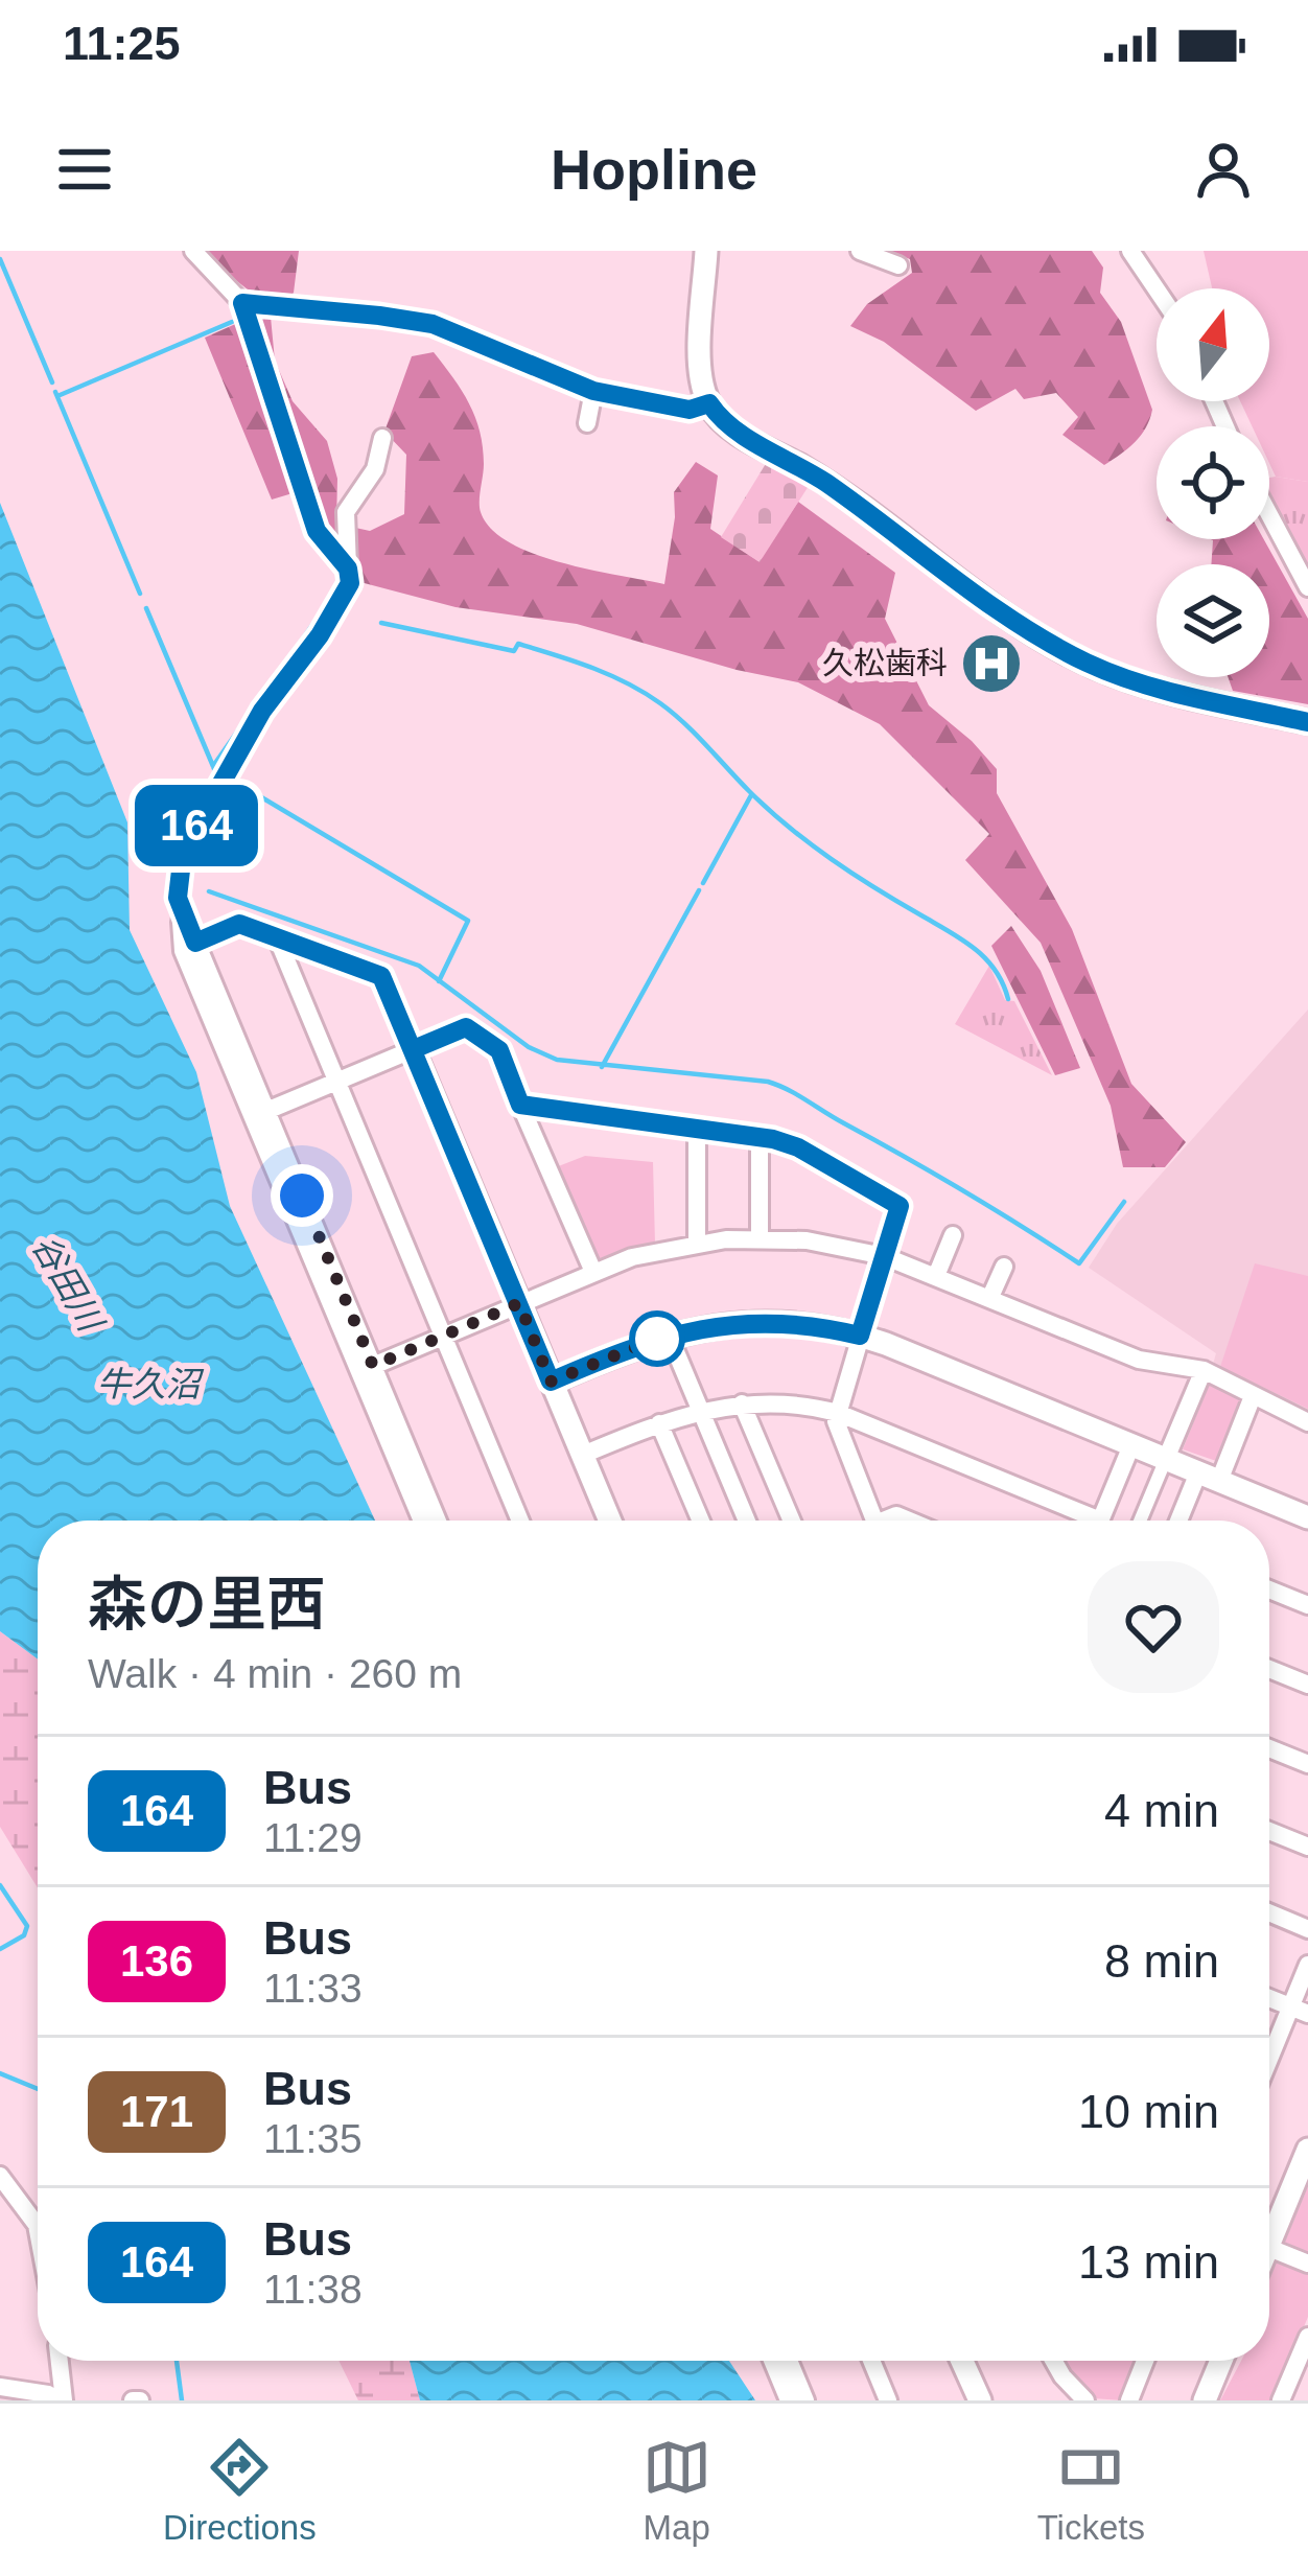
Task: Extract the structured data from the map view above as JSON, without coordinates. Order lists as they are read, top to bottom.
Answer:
{
  "water": ["谷田川", "牛久沼"],
  "places": {
    "hospital": ["久松歯科"]
  },
  "lines": ["bus line 164"],
  "north": "top",
  "page": {
    "status": "11:25",
    "header": "Hopline",
    "on_map": "164",
    "heading": ["森の里西", "Walk · 4 min · 260 m"],
    "list": [
      {
        "mark": "164",
        "name": "Bus",
        "note": "11:29",
        "value": "4 min"
      },
      {
        "mark": "136",
        "name": "Bus",
        "note": "11:33",
        "value": "8 min"
      },
      {
        "mark": "171",
        "name": "Bus",
        "note": "11:35",
        "value": "10 min"
      },
      {
        "mark": "164",
        "name": "Bus",
        "note": "11:38",
        "value": "13 min"
      }
    ],
    "tabs": ["Directions", "Map", "Tickets"]
  }
}
